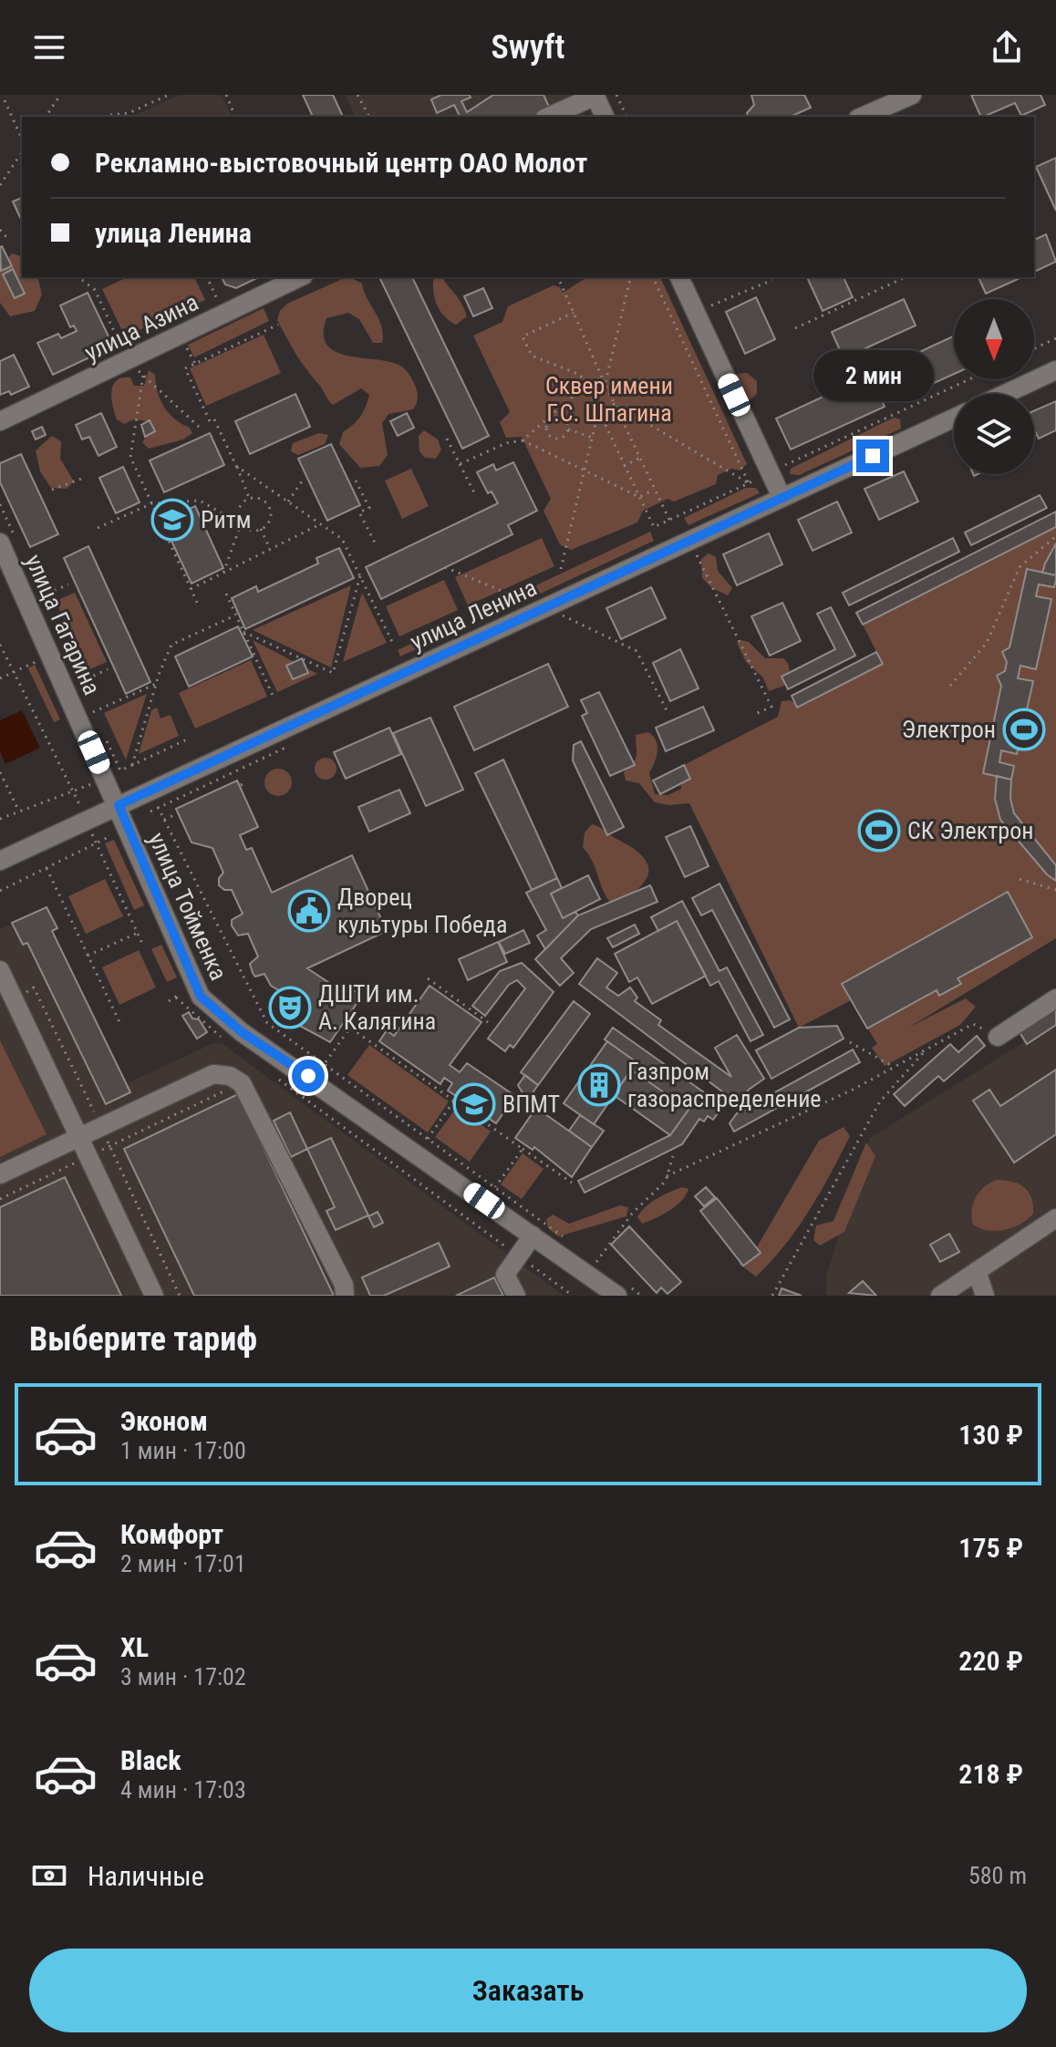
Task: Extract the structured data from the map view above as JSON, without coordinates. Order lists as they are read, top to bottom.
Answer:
{
  "streets": {
    "street": [
      "улица Азина",
      "улица Ленина",
      "улица Гагарина",
      "улица Тойменка"
    ]
  },
  "crossings": [
    ["улица Ленина", "улица Гагарина"],
    ["улица Ленина", "улица Тойменка"],
    ["улица Гагарина", "улица Тойменка"]
  ],
  "parks": ["Сквер имени Г.С. Шпагина"],
  "places": {
    "school or university": ["Ритм", "ВПМТ"],
    "sports": ["Электрон", "СК Электрон"],
    "public building": ["Дворец культуры Победа"],
    "theatre": ["ДШТИ им. А. Калягина"],
    "building": ["Газпром газораспределение"]
  },
  "north": "bottom",
  "page": {
    "header": "Swyft",
    "banner": ["Рекламно-выстовочный центр ОАО Молот", "улица Ленина"],
    "bubble": "2 мин",
    "heading": "Выберите тариф",
    "list": [
      {
        "name": "Эконом",
        "note": "1 мин · 17:00",
        "value": "130 ₽"
      },
      {
        "name": "Комфорт",
        "note": "2 мин · 17:01",
        "value": "175 ₽"
      },
      {
        "name": "XL",
        "note": "3 мин · 17:02",
        "value": "220 ₽"
      },
      {
        "name": "Black",
        "note": "4 мин · 17:03",
        "value": "218 ₽"
      }
    ],
    "pay": ["Наличные", "580 m"],
    "buttons": "Заказать"
  }
}
